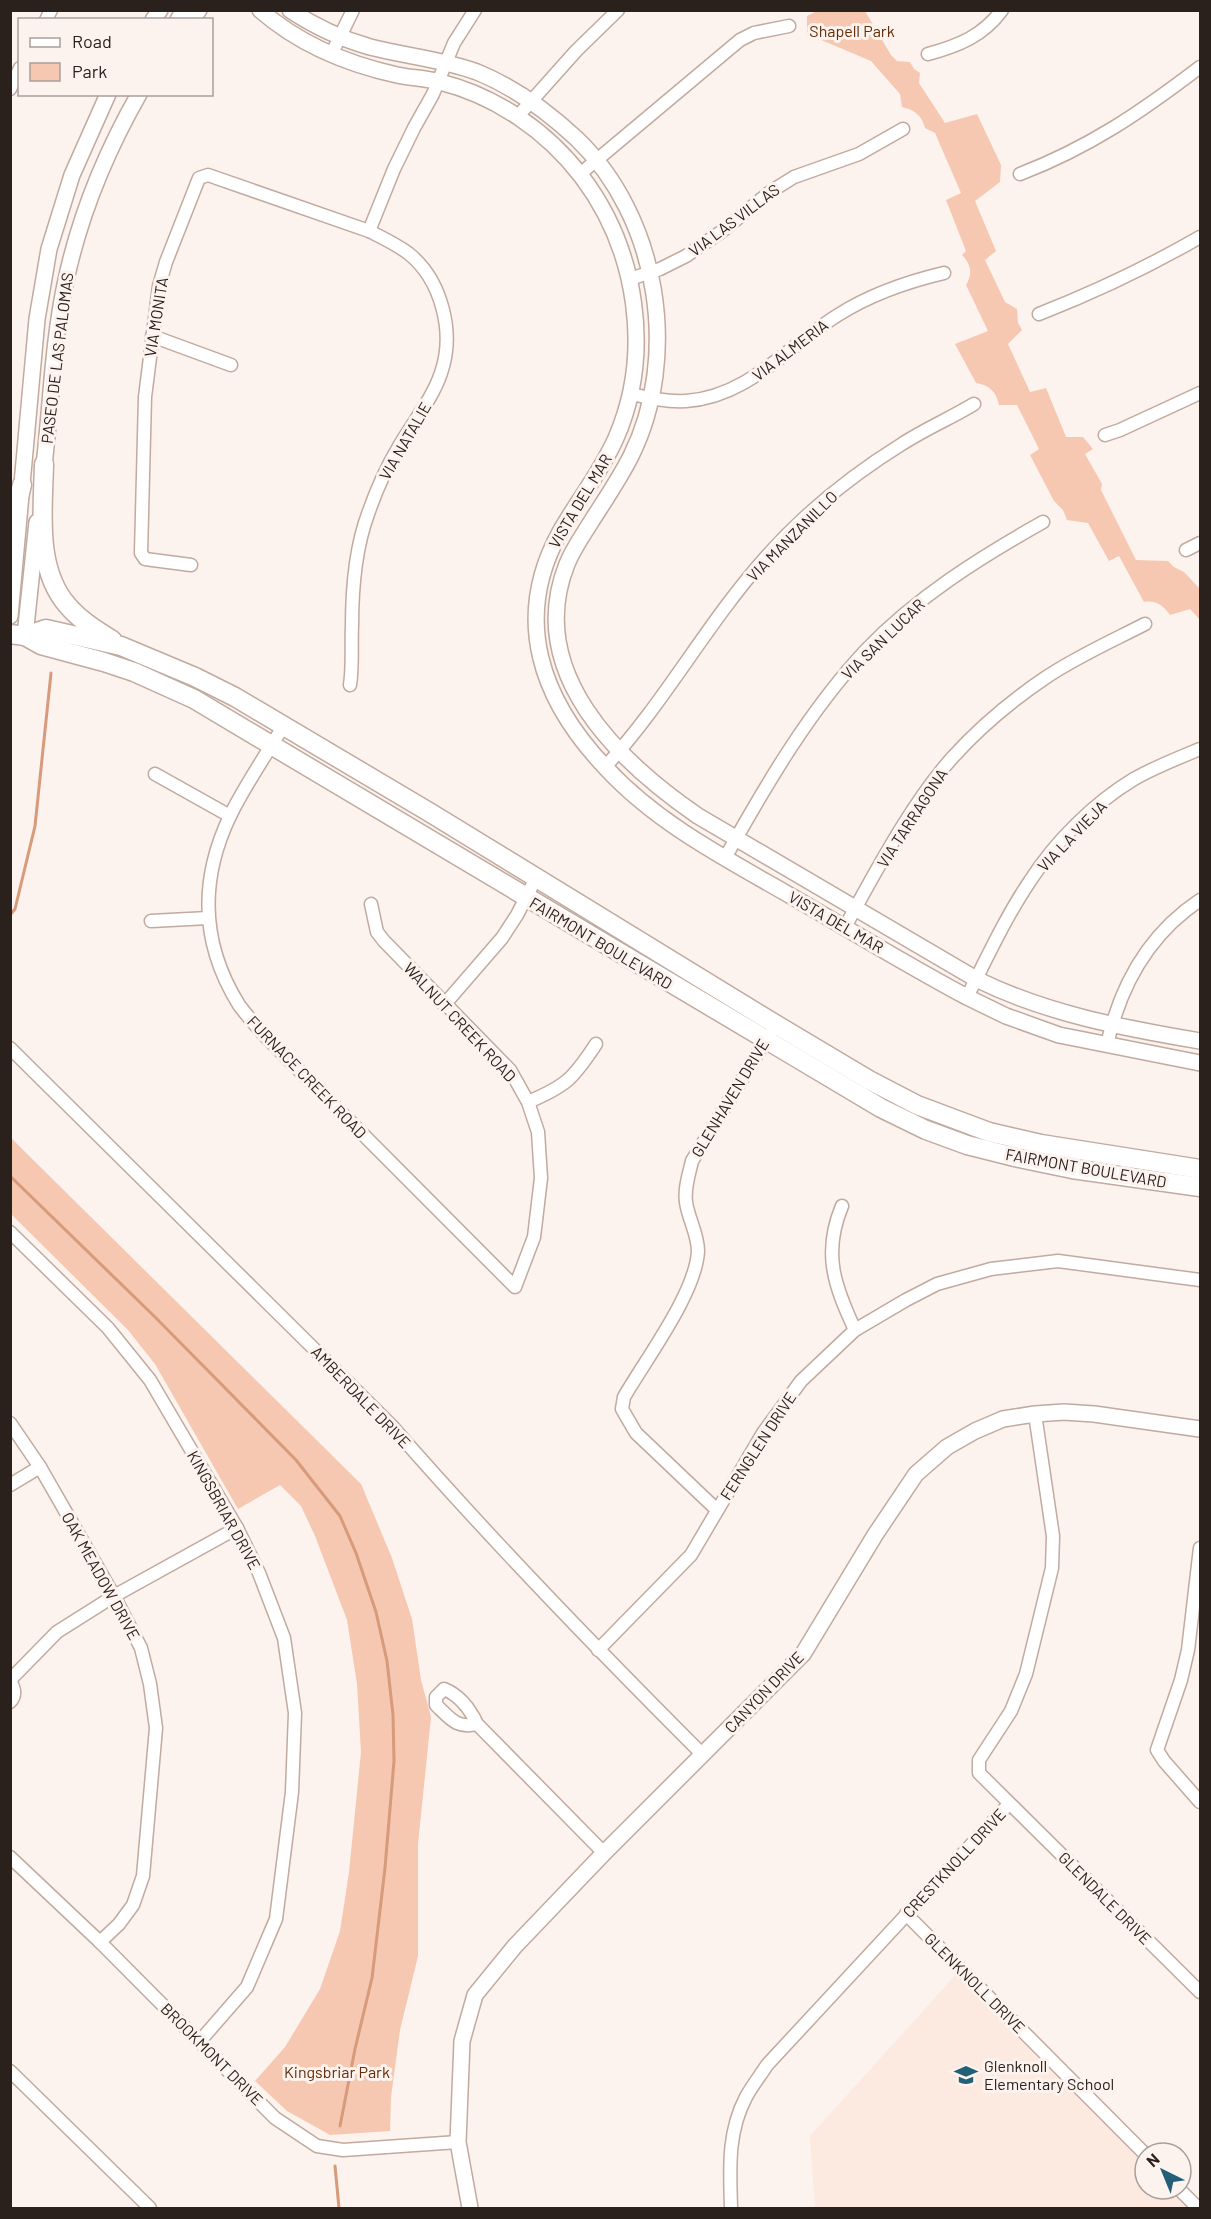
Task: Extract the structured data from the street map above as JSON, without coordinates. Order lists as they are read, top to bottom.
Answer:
{
  "streets": {
    "main road": ["FAIRMONT BOULEVARD"],
    "street": [
      "VIA LAS VILLAS",
      "VIA MONITA",
      "VIA ALMERIA",
      "PASEO DE LAS PALOMAS",
      "VIA NATALIE",
      "VISTA DEL MAR",
      "VIA MANZANILLO",
      "VIA SAN LUCAR",
      "VIA TARRAGONA",
      "VIA LA VIEJA",
      "WALNUT CREEK ROAD",
      "FURNACE CREEK ROAD",
      "GLENHAVEN DRIVE",
      "AMBERDALE DRIVE",
      "FERNGLEN DRIVE",
      "KINGSBRIAR DRIVE",
      "OAK MEADOW DRIVE",
      "CANYON DRIVE",
      "CRESTKNOLL DRIVE",
      "GLENDALE DRIVE",
      "GLENKNOLL DRIVE",
      "BROOKMONT DRIVE"
    ]
  },
  "crossings": [
    ["VIA LAS VILLAS", "VISTA DEL MAR"],
    ["VIA MONITA", "VIA NATALIE"],
    ["VIA ALMERIA", "VISTA DEL MAR"],
    ["PASEO DE LAS PALOMAS", "FAIRMONT BOULEVARD"],
    ["VISTA DEL MAR", "VIA MANZANILLO"],
    ["VISTA DEL MAR", "VIA SAN LUCAR"],
    ["VISTA DEL MAR", "VIA TARRAGONA"],
    ["VISTA DEL MAR", "VIA LA VIEJA"],
    ["FAIRMONT BOULEVARD", "FURNACE CREEK ROAD"],
    ["FAIRMONT BOULEVARD", "GLENHAVEN DRIVE"],
    ["WALNUT CREEK ROAD", "FURNACE CREEK ROAD"],
    ["GLENHAVEN DRIVE", "FERNGLEN DRIVE"],
    ["AMBERDALE DRIVE", "FERNGLEN DRIVE"],
    ["AMBERDALE DRIVE", "CANYON DRIVE"],
    ["KINGSBRIAR DRIVE", "BROOKMONT DRIVE"],
    ["OAK MEADOW DRIVE", "BROOKMONT DRIVE"],
    ["CANYON DRIVE", "CRESTKNOLL DRIVE"],
    ["CANYON DRIVE", "BROOKMONT DRIVE"],
    ["CRESTKNOLL DRIVE", "GLENDALE DRIVE"],
    ["CRESTKNOLL DRIVE", "GLENKNOLL DRIVE"]
  ],
  "parks": ["Shapell Park", "Kingsbriar Park"],
  "places": {
    "school or university": ["Glenknoll Elementary School"]
  },
  "legend": ["Road", "Park"],
  "north": "top left"
}
